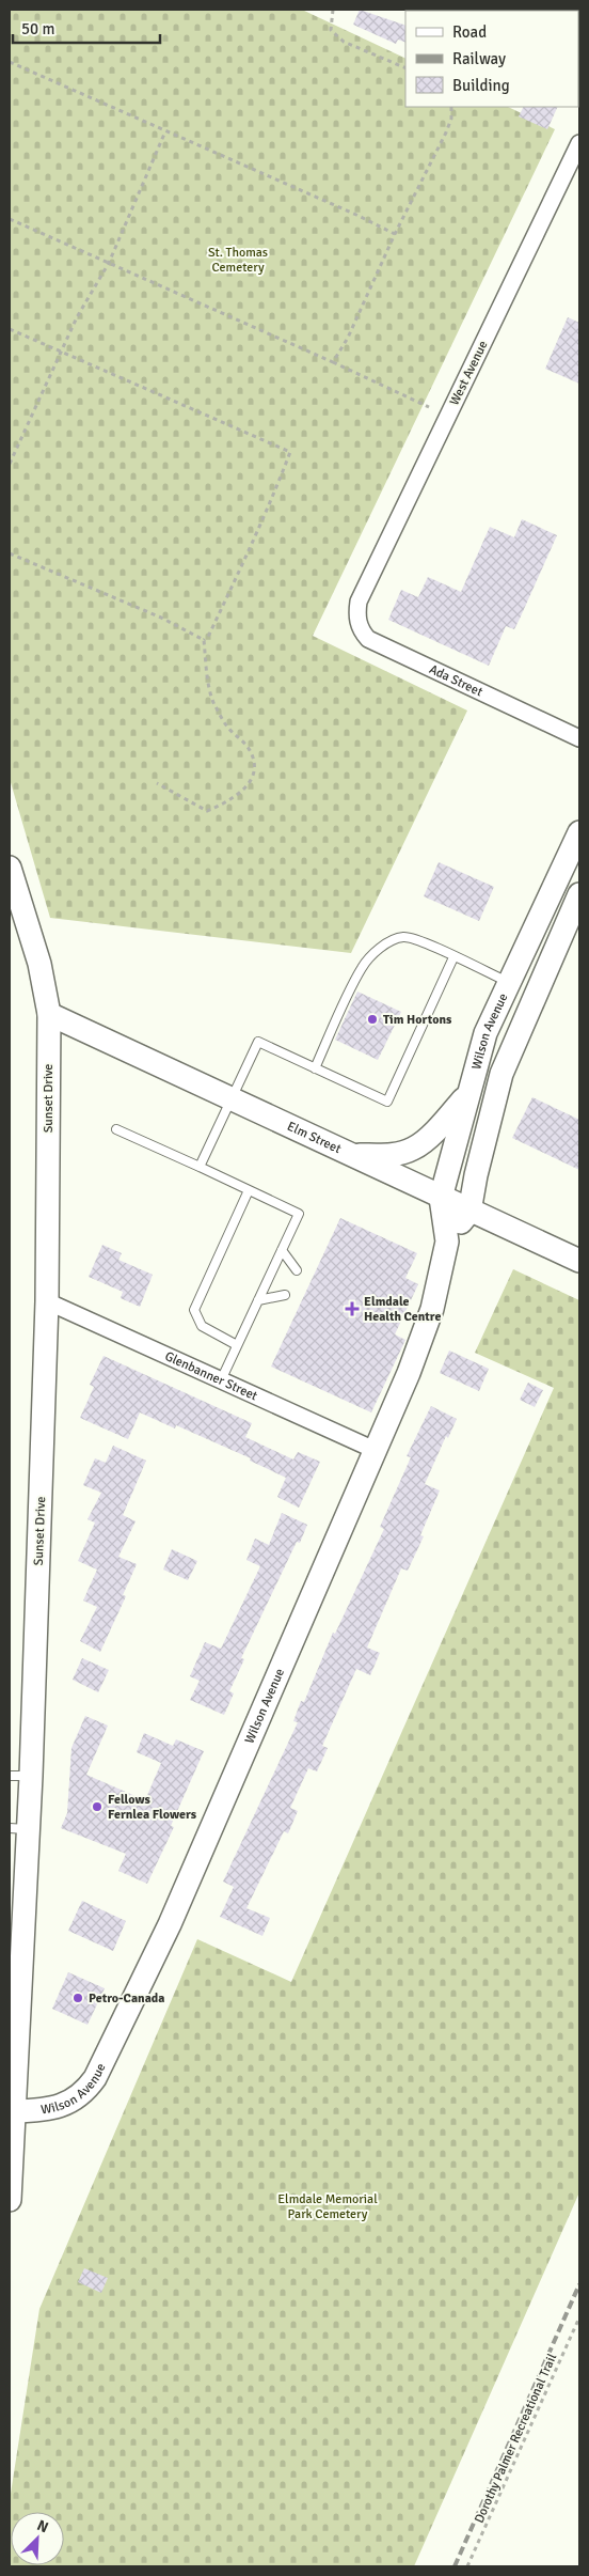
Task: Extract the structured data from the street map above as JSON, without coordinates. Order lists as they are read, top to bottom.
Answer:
{
  "streets": {
    "street": [
      "West Avenue",
      "Ada Street",
      "Wilson Avenue",
      "Sunset Drive",
      "Elm Street",
      "Glenbanner Street"
    ],
    "path": ["Dorothy Palmer Recreational Trail"]
  },
  "crossings": [
    ["West Avenue", "Ada Street"],
    ["Wilson Avenue", "Sunset Drive"],
    ["Wilson Avenue", "Elm Street"],
    ["Wilson Avenue", "Glenbanner Street"],
    ["Sunset Drive", "Elm Street"],
    ["Sunset Drive", "Glenbanner Street"]
  ],
  "parks": ["St. Thomas Cemetery", "Elmdale Memorial Park Cemetery"],
  "places": {
    "other": ["Tim Hortons", "Fellows Fernlea Flowers", "Petro-Canada"],
    "health": ["Elmdale Health Centre"]
  },
  "legend": ["Road", "Railway", "Building"],
  "scale_bar": "50 m",
  "north": "top right"
}
